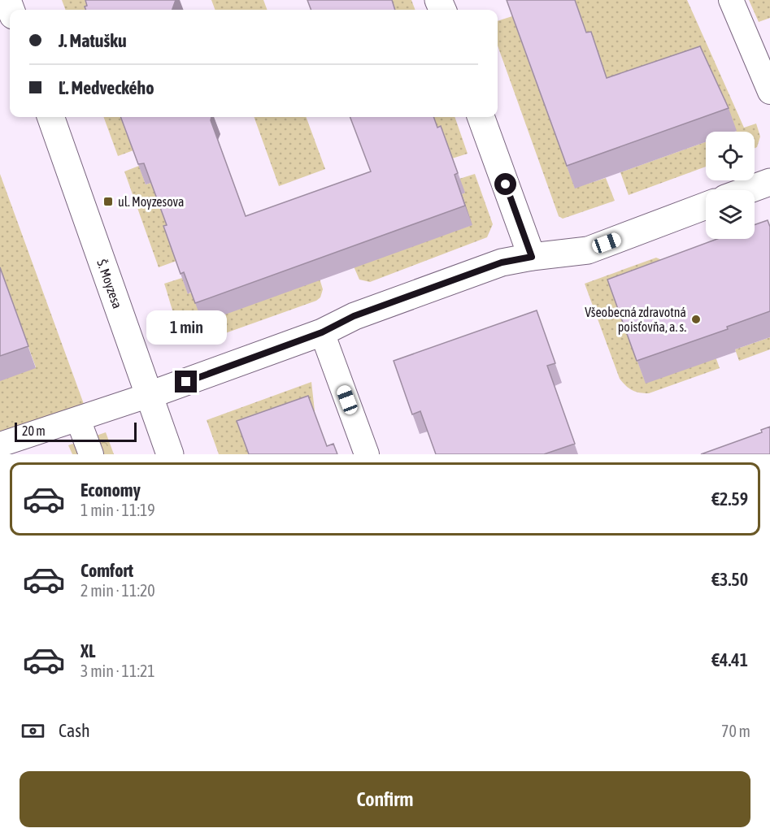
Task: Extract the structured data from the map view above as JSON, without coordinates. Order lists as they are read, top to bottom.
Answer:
{
  "streets": {
    "street": ["Š. Moyzesa"]
  },
  "places": {
    "transit": ["ul. Moyzesova"],
    "other": ["Všeobecná zdravotná poisťovňa, a. s."]
  },
  "scale_bar": "20 m",
  "page": {
    "banner": ["J. Matušku", "Ľ. Medveckého"],
    "bubble": "1 min",
    "scale": "20 m",
    "list": [
      {
        "name": "Economy",
        "note": "1 min · 11:19",
        "value": "€2.59"
      },
      {
        "name": "Comfort",
        "note": "2 min · 11:20",
        "value": "€3.50"
      },
      {
        "name": "XL",
        "note": "3 min · 11:21",
        "value": "€4.41"
      }
    ],
    "pay": ["Cash", "70 m"],
    "buttons": "Confirm"
  }
}
